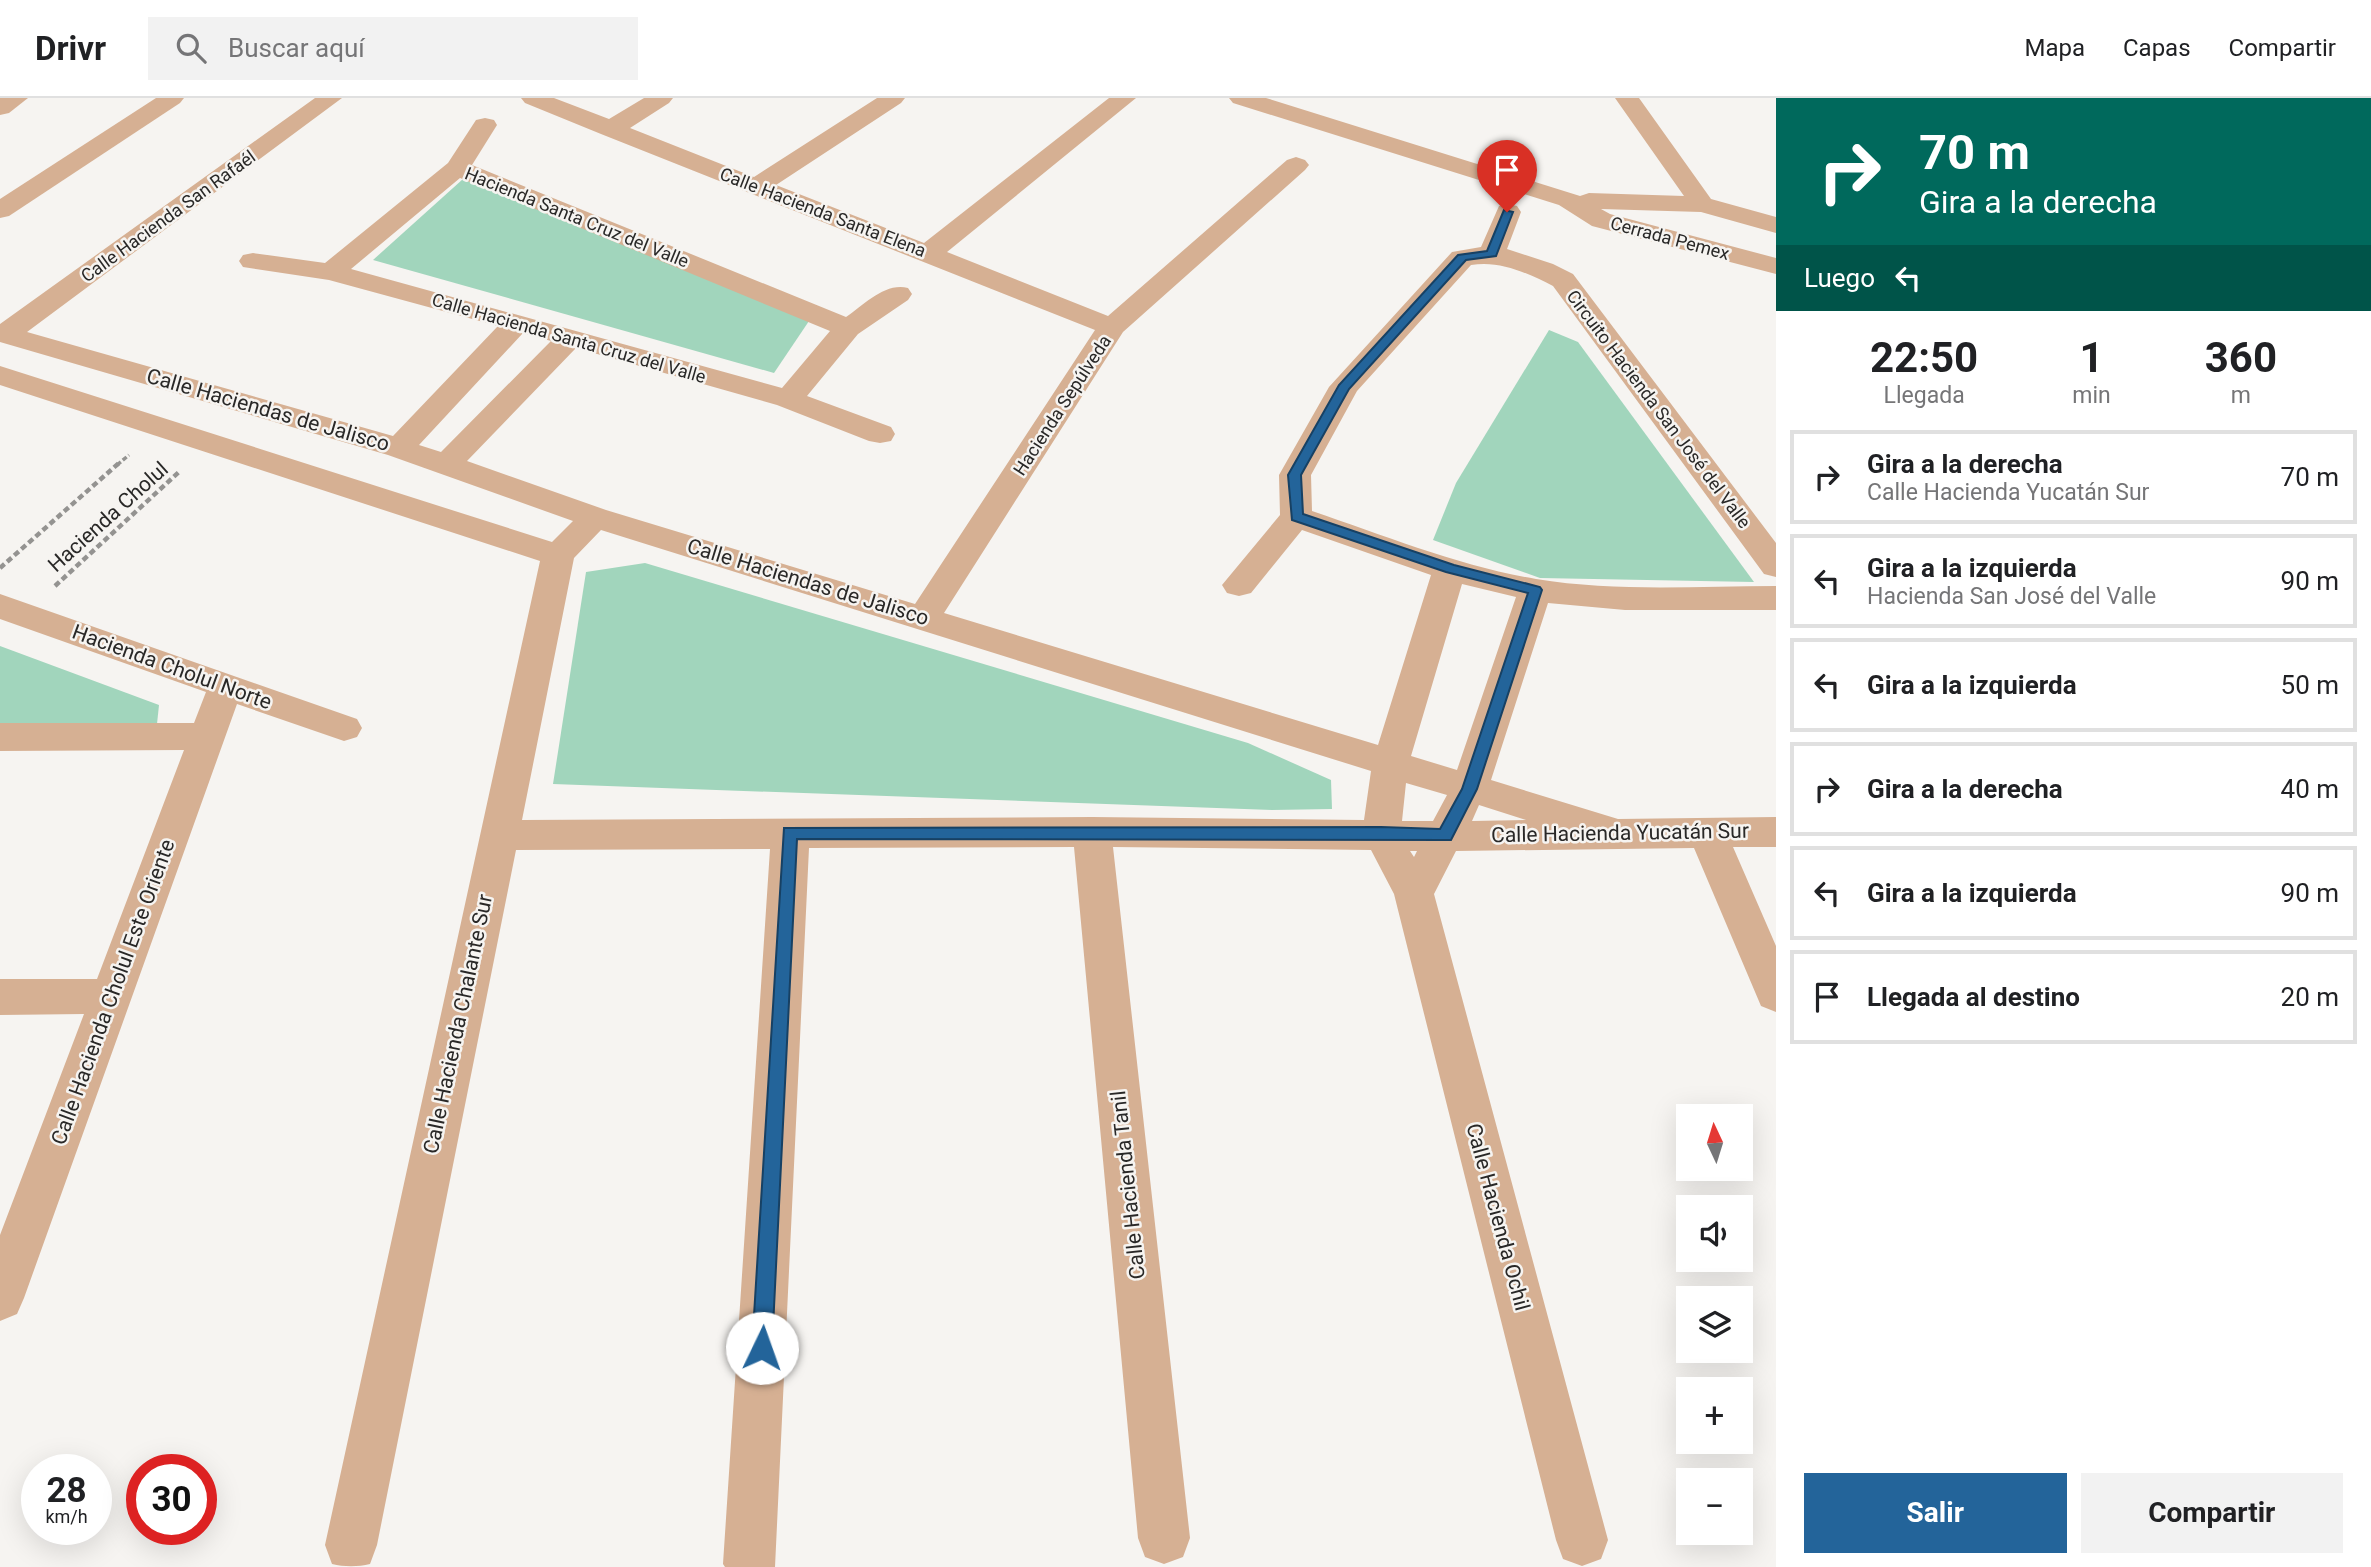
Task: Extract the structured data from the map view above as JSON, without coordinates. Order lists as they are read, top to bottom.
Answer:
{
  "streets": {
    "street": [
      "Calle Hacienda Santa Elena",
      "Calle Hacienda San Rafaél",
      "Hacienda Santa Cruz del Valle",
      "Cerrada Pemex",
      "Calle Hacienda Santa Cruz del Valle",
      "Hacienda Sepúlveda",
      "Circuito Hacienda San José del Valle",
      "Calle Haciendas de Jalisco",
      "Hacienda Cholul Norte",
      "Calle Hacienda Yucatán Sur",
      "Calle Hacienda Cholul Este Oriente",
      "Calle Hacienda Chalante Sur",
      "Calle Hacienda Tanil",
      "Calle Hacienda Ochil"
    ],
    "path": ["Hacienda Cholul"]
  },
  "crossings": [
    ["Calle Hacienda Santa Elena", "Hacienda Sepúlveda"],
    ["Calle Hacienda San Rafaél", "Calle Haciendas de Jalisco"],
    ["Hacienda Santa Cruz del Valle", "Calle Hacienda Santa Cruz del Valle"],
    ["Hacienda Sepúlveda", "Calle Haciendas de Jalisco"],
    ["Calle Haciendas de Jalisco", "Calle Hacienda Yucatán Sur"],
    ["Hacienda Cholul", "Hacienda Cholul Norte"],
    ["Hacienda Cholul Norte", "Calle Hacienda Cholul Este Oriente"],
    ["Calle Hacienda Yucatán Sur", "Calle Hacienda Chalante Sur"],
    ["Calle Hacienda Yucatán Sur", "Calle Hacienda Tanil"],
    ["Calle Hacienda Yucatán Sur", "Calle Hacienda Ochil"]
  ],
  "north": "top",
  "page": {
    "header": "Drivr",
    "search": "Buscar aquí",
    "nav": ["Mapa", "Capas", "Compartir"],
    "turn": ["70 m", "Gira a la derecha"],
    "then": "Luego",
    "eta": [
      "22:50",
      "Llegada",
      "1",
      "min",
      "360",
      "m"
    ],
    "list": [
      {
        "name": "Gira a la derecha",
        "note": "Calle Hacienda Yucatán Sur",
        "value": "70 m"
      },
      {
        "name": "Gira a la izquierda",
        "note": "Hacienda San José del Valle",
        "value": "90 m"
      },
      {
        "name": "Gira a la izquierda",
        "value": "50 m"
      },
      {
        "name": "Gira a la derecha",
        "value": "40 m"
      },
      {
        "name": "Gira a la izquierda",
        "value": "90 m"
      },
      {
        "name": "Llegada al destino",
        "value": "20 m"
      }
    ],
    "map_buttons": ["+", "−"],
    "speed": "28 km/h",
    "limit": "30",
    "buttons": ["Salir", "Compartir"]
  }
}
